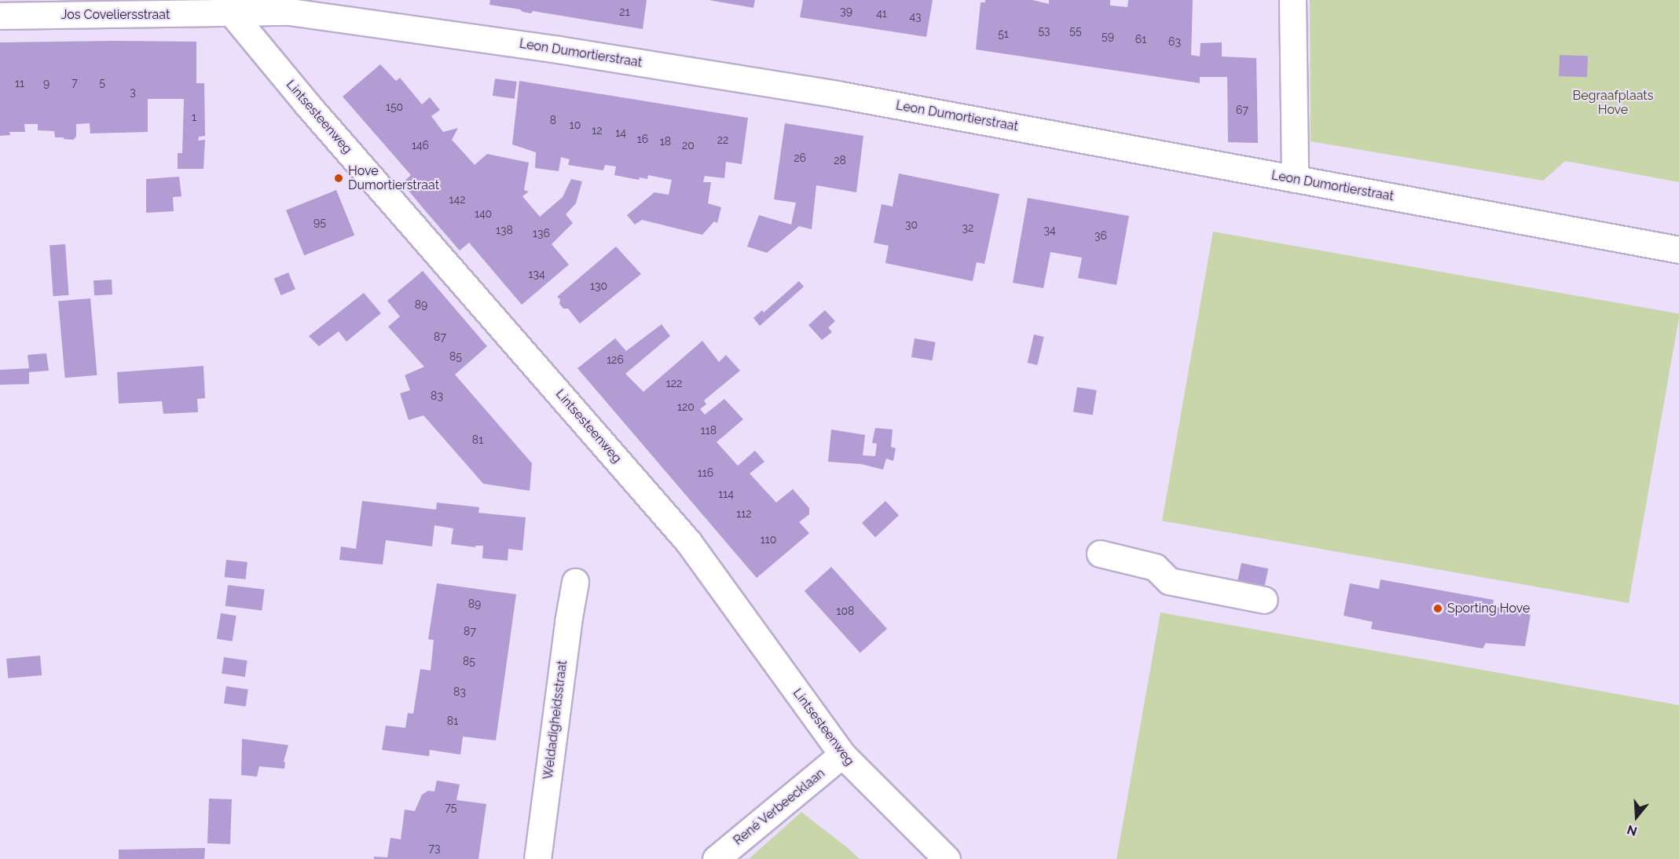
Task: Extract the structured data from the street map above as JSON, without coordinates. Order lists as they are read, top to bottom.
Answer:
{
  "streets": {
    "street": [
      "Jos Coveliersstraat",
      "Leon Dumortierstraat",
      "Lintsesteenweg",
      "Weldadigheidsstraat",
      "René Verbeecklaan"
    ]
  },
  "crossings": [
    ["Jos Coveliersstraat", "Leon Dumortierstraat"],
    ["Jos Coveliersstraat", "Lintsesteenweg"],
    ["Leon Dumortierstraat", "Lintsesteenweg"],
    ["Lintsesteenweg", "René Verbeecklaan"]
  ],
  "parks": ["Begraafplaats Hove"],
  "places": ["Hove Dumortierstraat", "Sporting Hove"],
  "house_numbers": [
    "39",
    "21",
    "41",
    "43",
    "53",
    "55",
    "51",
    "59",
    "61",
    "63",
    "7",
    "5",
    "11",
    "9",
    "3",
    "150",
    "67",
    "1",
    "8",
    "10",
    "12",
    "14",
    "16",
    "22",
    "18",
    "146",
    "20",
    "26",
    "28",
    "142",
    "140",
    "95",
    "30",
    "32",
    "138",
    "34",
    "136",
    "36",
    "134",
    "130",
    "89",
    "87",
    "85",
    "126",
    "122",
    "83",
    "120",
    "118",
    "81",
    "116",
    "114",
    "112",
    "110",
    "89",
    "108",
    "87",
    "85",
    "83",
    "81",
    "75",
    "73"
  ],
  "north": "bottom"
}
